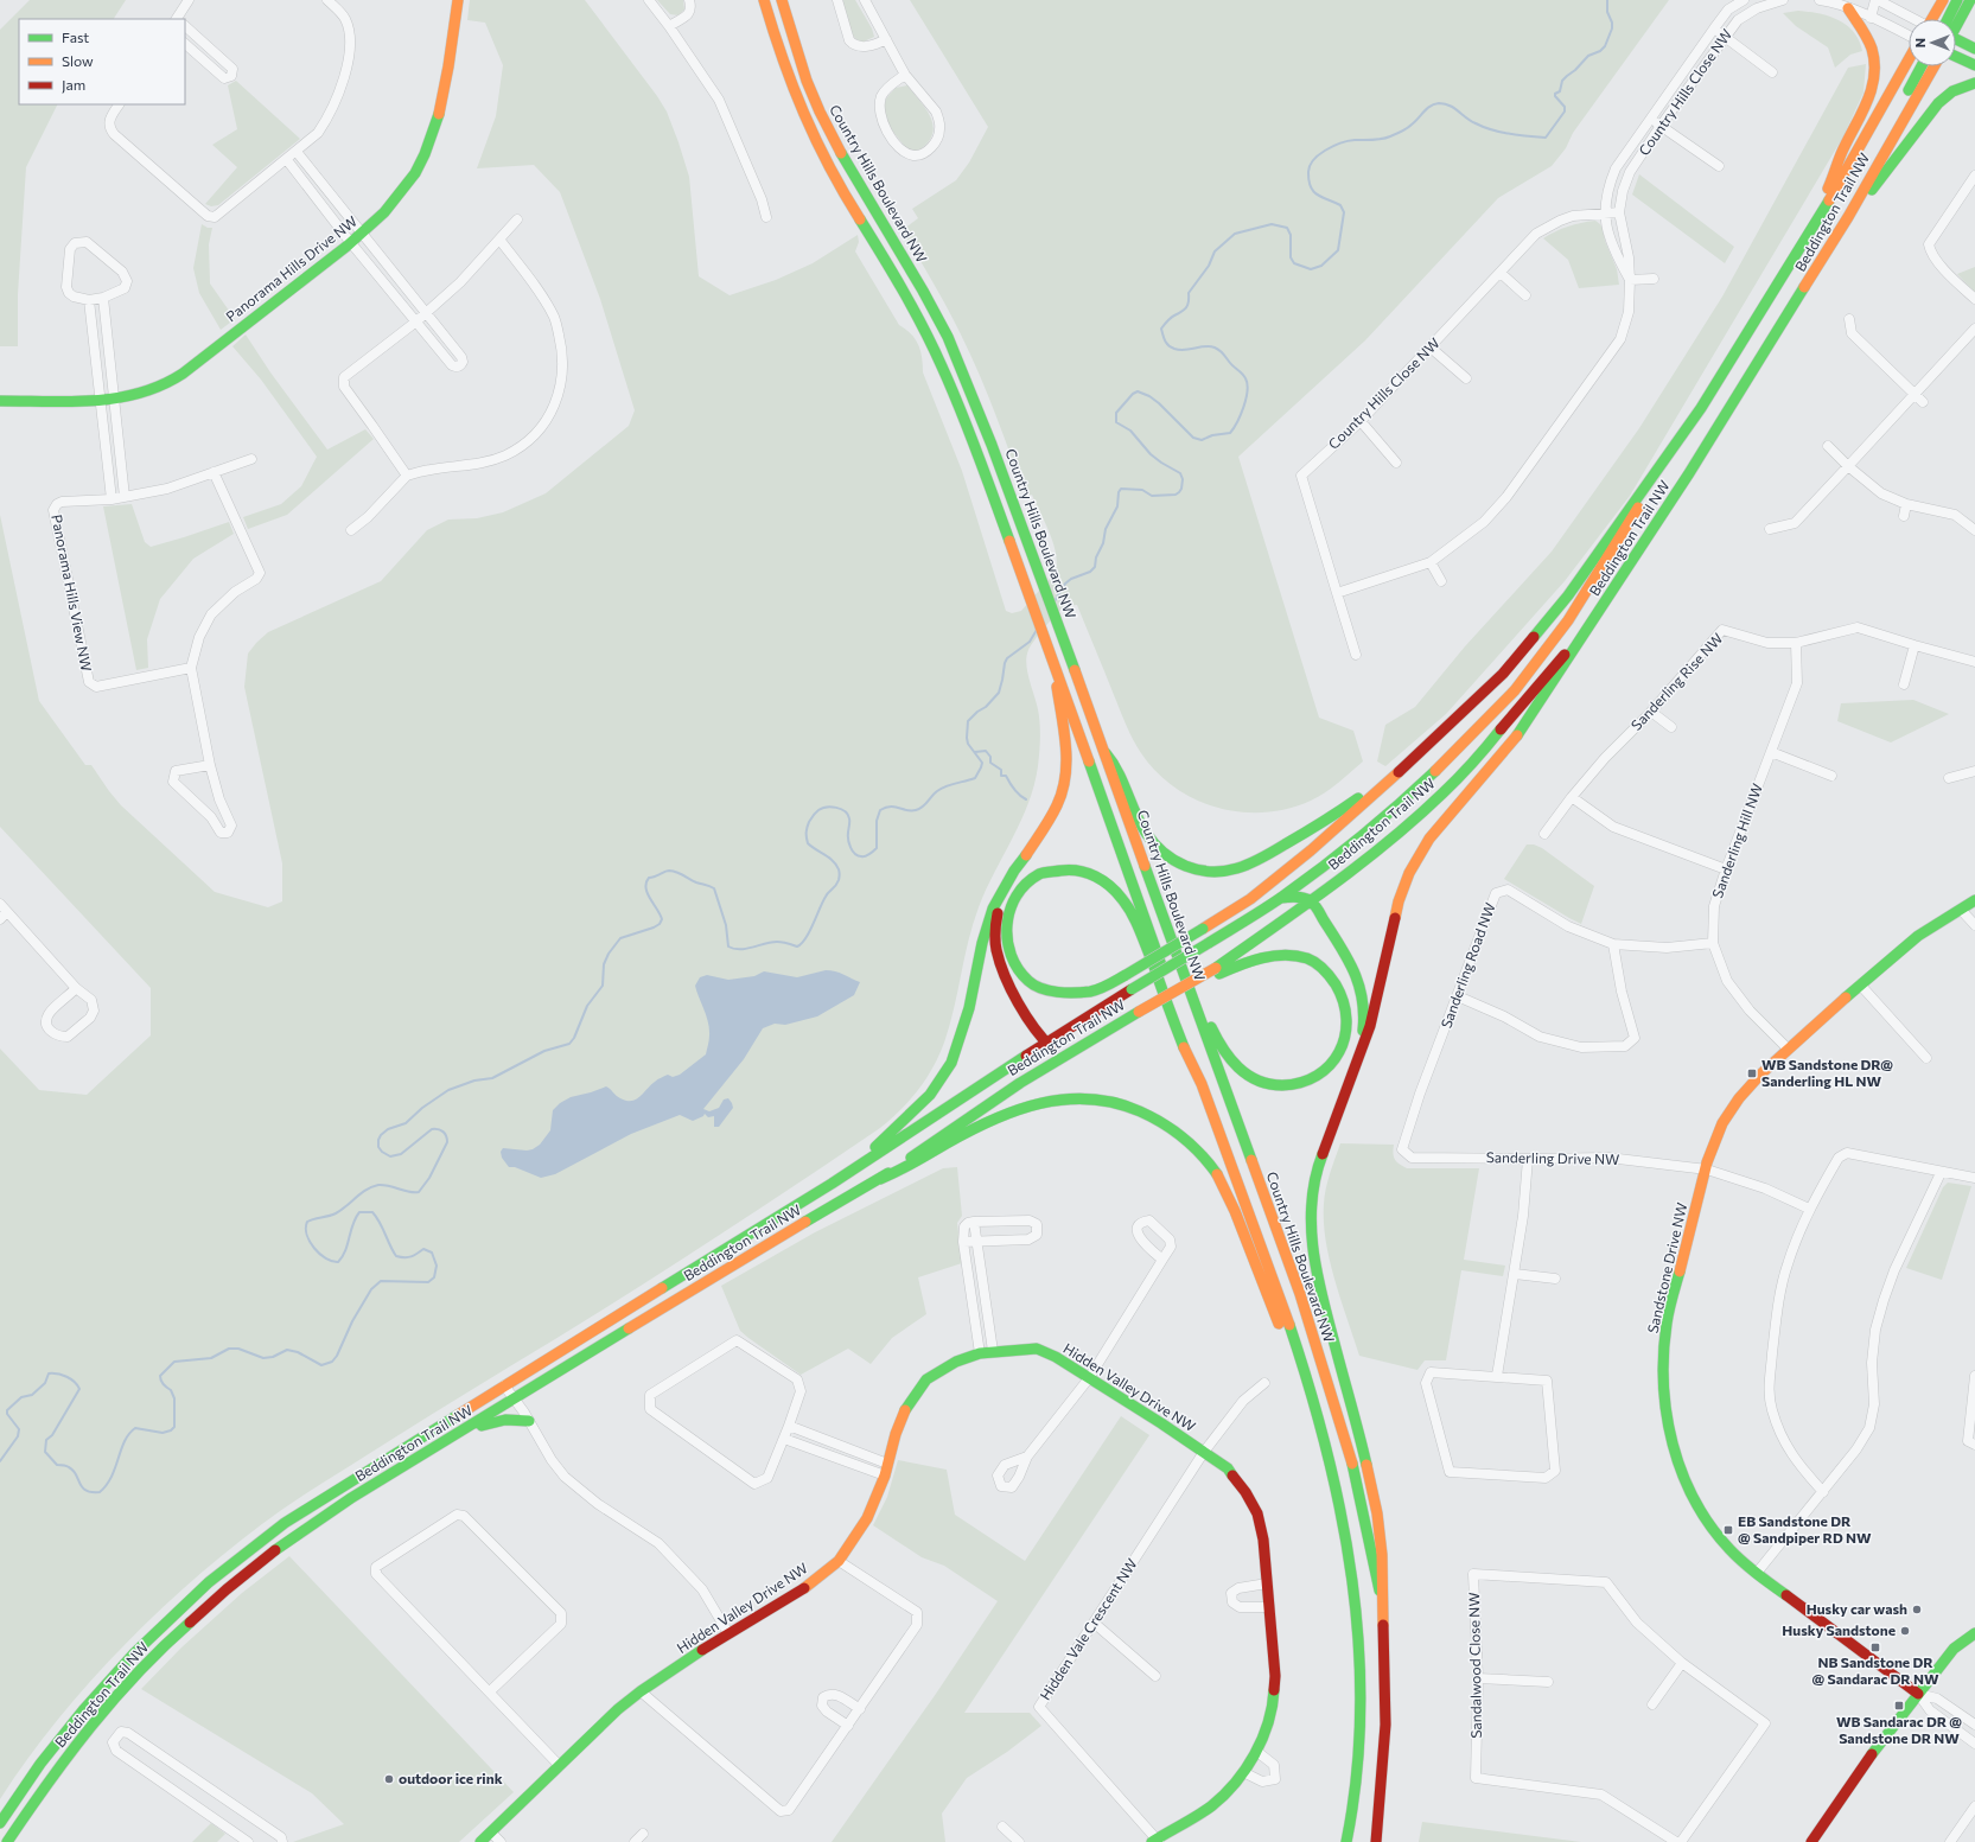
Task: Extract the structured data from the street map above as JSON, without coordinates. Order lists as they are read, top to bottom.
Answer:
{
  "streets": {
    "main road": [
      "Country Hills Boulevard NW",
      "Beddington Trail NW",
      "Panorama Hills Drive NW",
      "Sandstone Drive NW",
      "Hidden Valley Drive NW"
    ],
    "street": [
      "Country Hills Close NW",
      "Panorama Hills View NW",
      "Sanderling Rise NW",
      "Sanderling Hill NW",
      "Sanderling Road NW",
      "Sanderling Drive NW",
      "Hidden Vale Crescent NW",
      "Sandalwood Close NW"
    ]
  },
  "crossings": [
    ["Sanderling Rise NW", "Sanderling Hill NW"],
    ["Sanderling Hill NW", "Sanderling Road NW"],
    ["Sanderling Hill NW", "Sandstone Drive NW"],
    ["Sanderling Road NW", "Sanderling Drive NW"],
    ["Sanderling Drive NW", "Sandstone Drive NW"],
    ["Hidden Valley Drive NW", "Hidden Vale Crescent NW"]
  ],
  "places": {
    "transit": [
      "WB Sandstone DR@ Sanderling HL NW",
      "EB Sandstone DR @ Sandpiper RD NW",
      "NB Sandstone DR @ Sandarac DR NW",
      "WB Sandarac DR @ Sandstone DR NW"
    ],
    "other": ["Husky car wash", "Husky Sandstone", "outdoor ice rink"]
  },
  "legend": ["Fast", "Slow", "Jam"],
  "north": "left"
}
